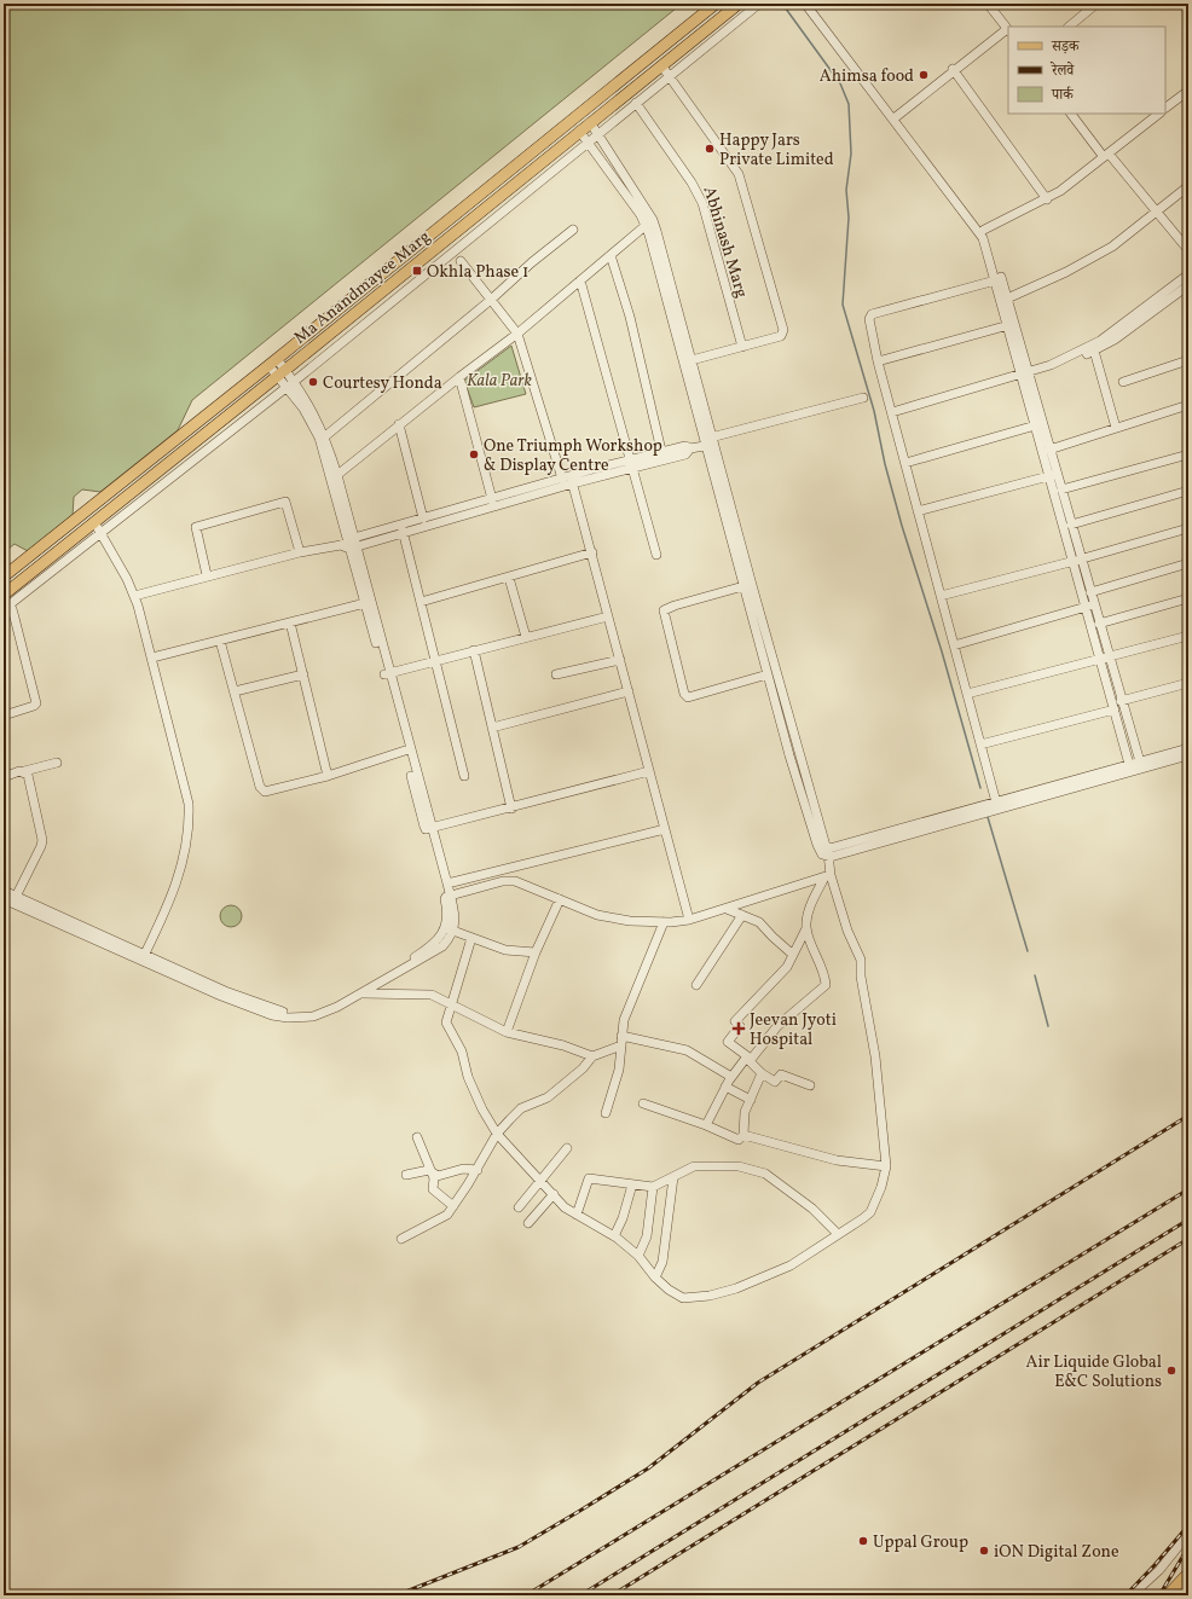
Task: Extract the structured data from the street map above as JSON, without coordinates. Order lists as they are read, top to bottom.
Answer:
{
  "streets": {
    "main road": ["Ma Anandmayee Marg"],
    "street": ["Abhinash Marg"]
  },
  "parks": ["Kala Park"],
  "places": {
    "other": [
      "Ahimsa food",
      "Happy Jars Private Limited",
      "Courtesy Honda",
      "One Triumph Workshop & Display Centre",
      "Air Liquide Global E&C Solutions",
      "Uppal Group",
      "iON Digital Zone"
    ],
    "transit": ["Okhla Phase 1"],
    "health": ["Jeevan Jyoti Hospital"]
  },
  "legend": ["सड़क", "रेलवे", "पार्क"]
}
